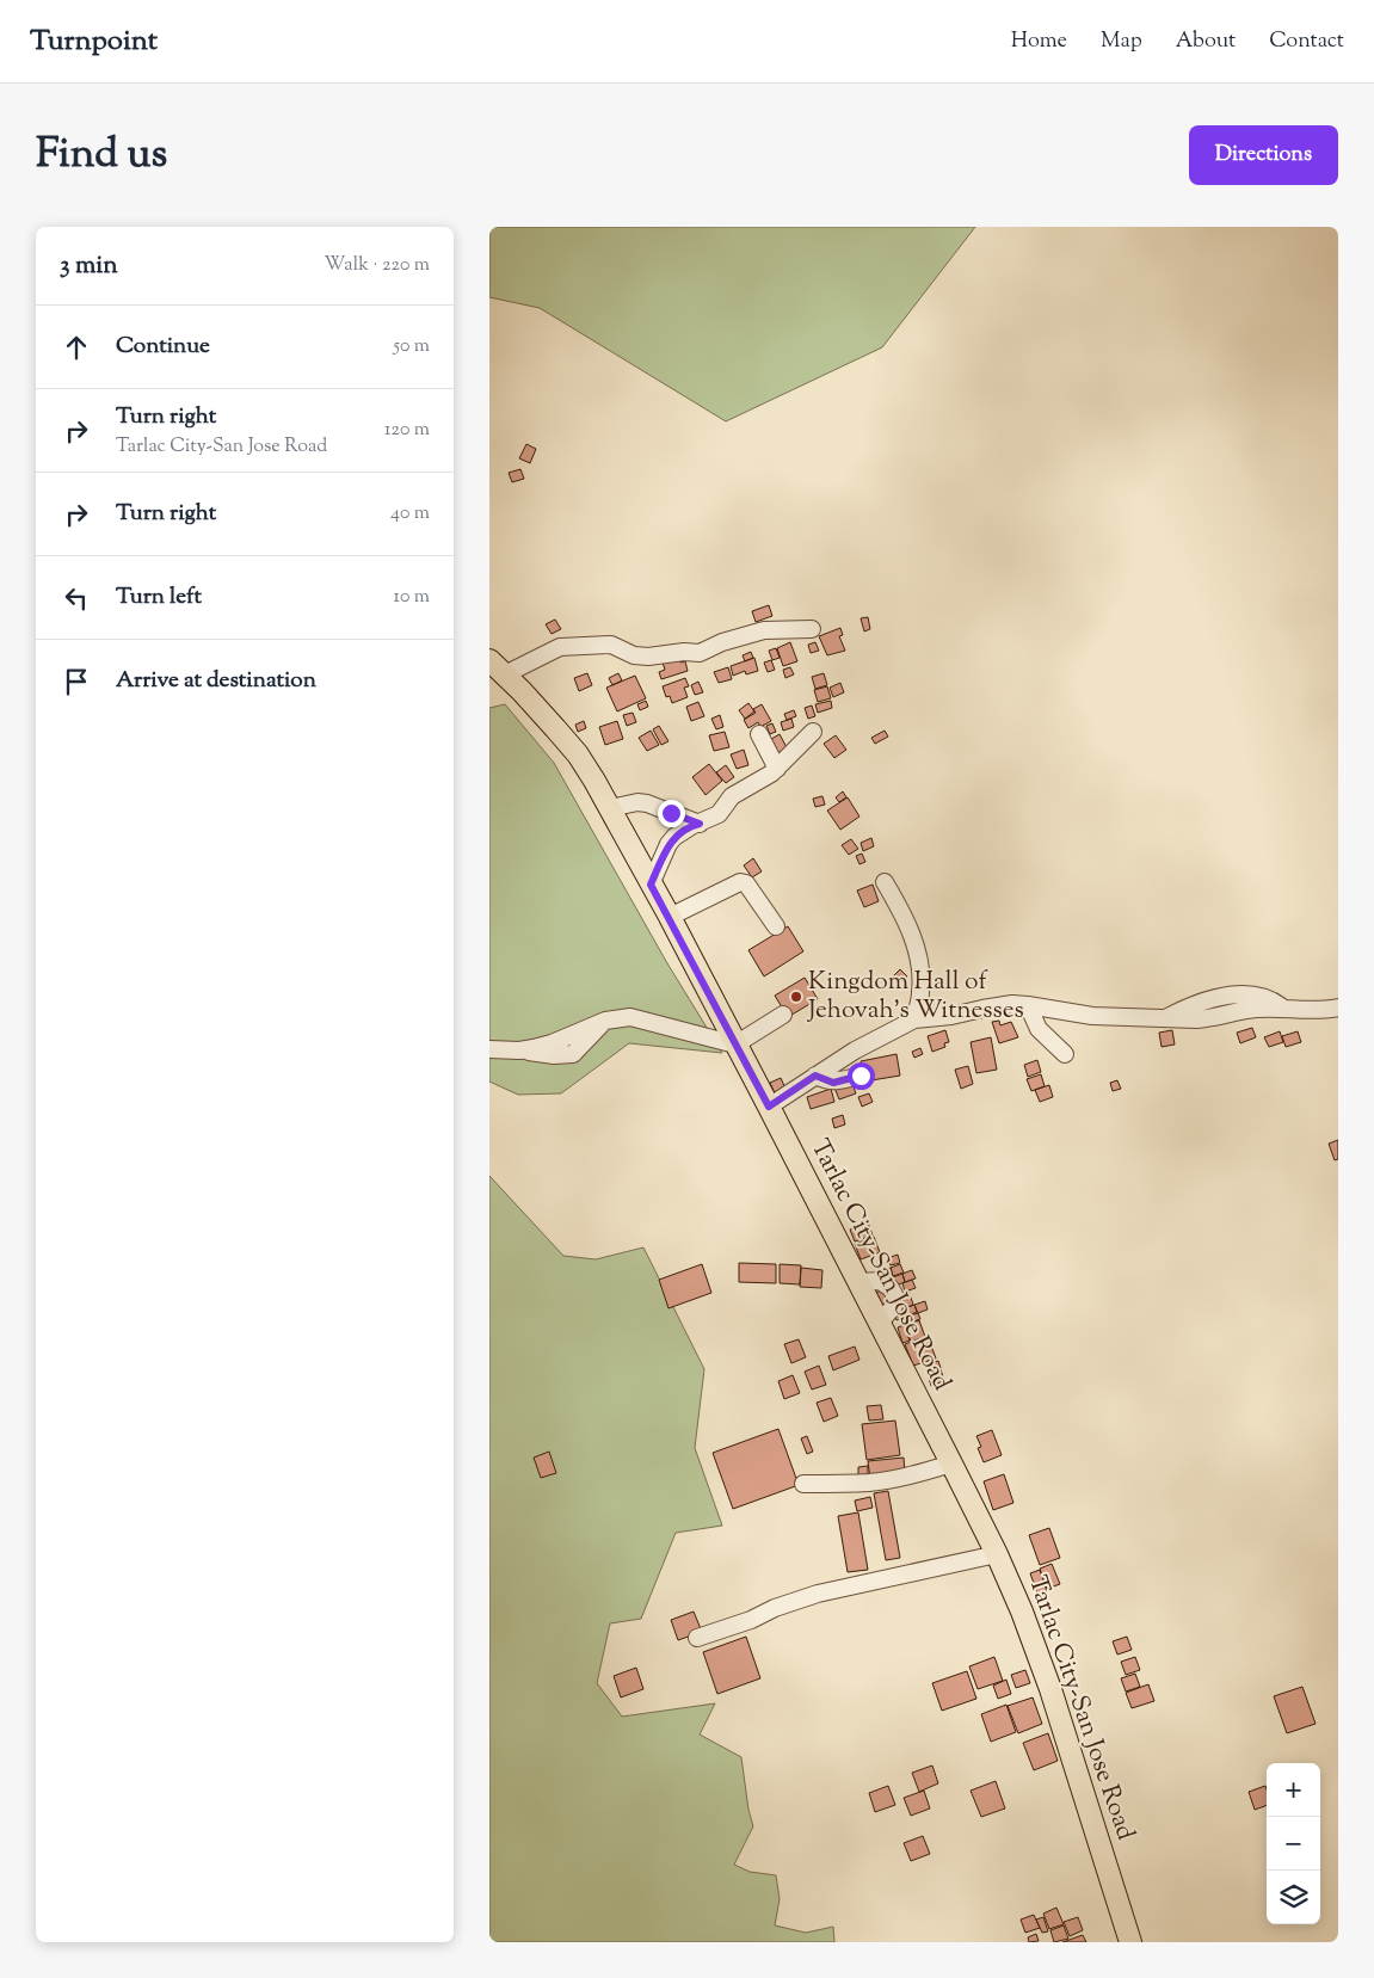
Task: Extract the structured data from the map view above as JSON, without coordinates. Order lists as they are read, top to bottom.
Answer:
{
  "streets": {
    "main road": ["Tarlac City-San Jose Road"]
  },
  "places": ["Kingdom Hall of Jehovah's Witnesses"],
  "page": {
    "header": "Turnpoint",
    "nav": [
      "Home",
      "Map",
      "About",
      "Contact"
    ],
    "title": "Find us",
    "buttons": "Directions",
    "heading": ["3 min", "Walk · 220 m"],
    "list": [
      ["Continue", "50 m"],
      ["Turn right", "Tarlac City-San Jose Road", "120 m"],
      ["Turn right", "40 m"],
      ["Turn left", "10 m"],
      "Arrive at destination"
    ],
    "map_buttons": ["+", "−"]
  }
}
